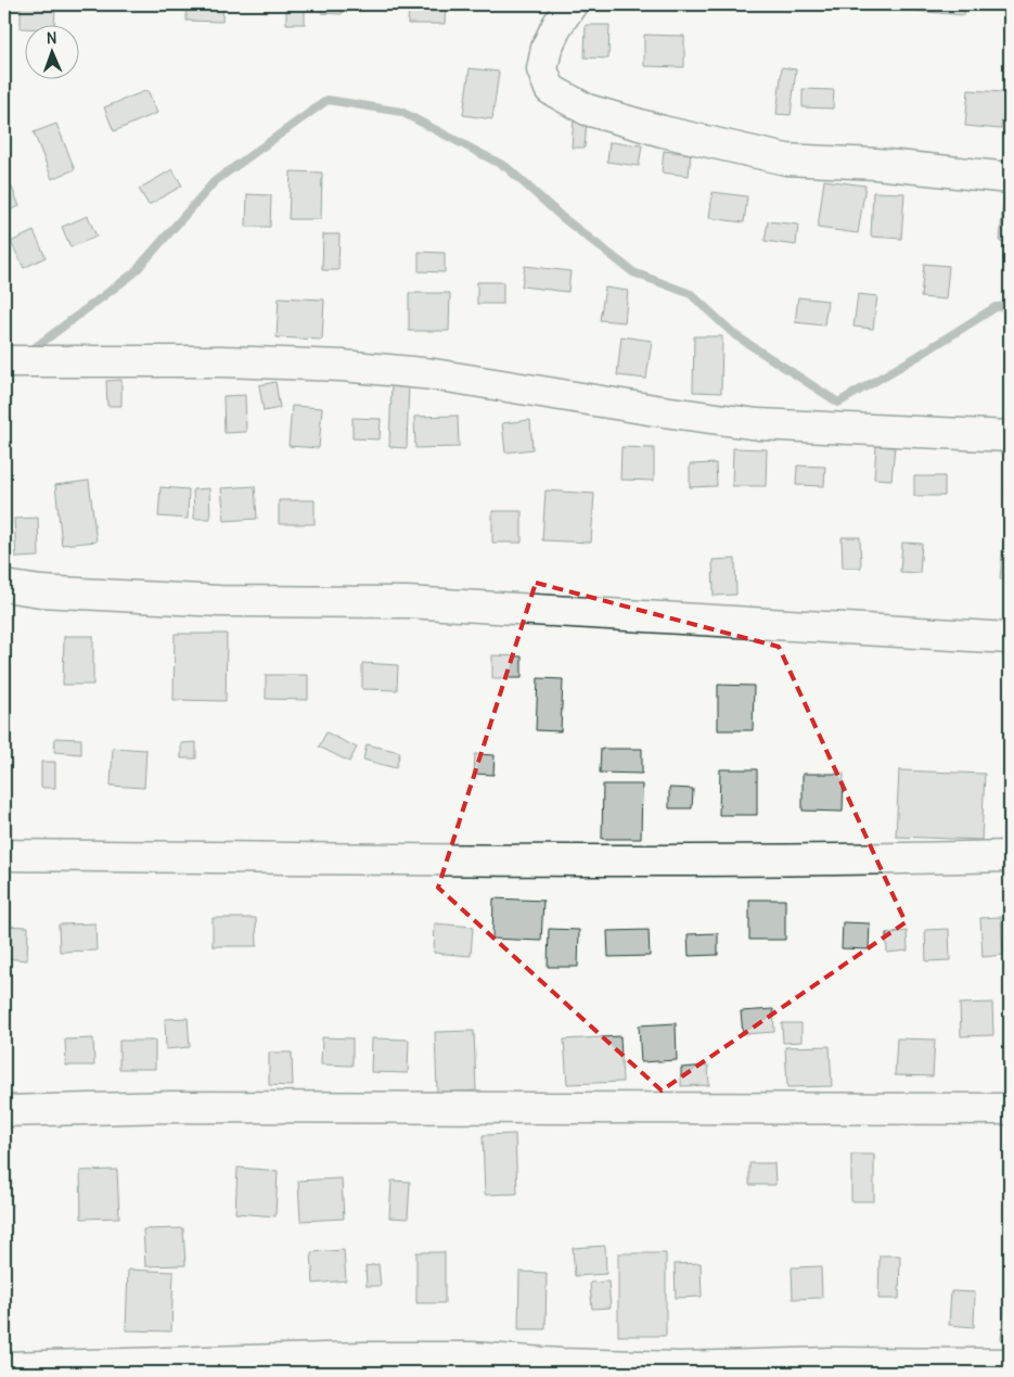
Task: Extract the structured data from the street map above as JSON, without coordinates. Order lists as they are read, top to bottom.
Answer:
{
  "north": "top"
}
